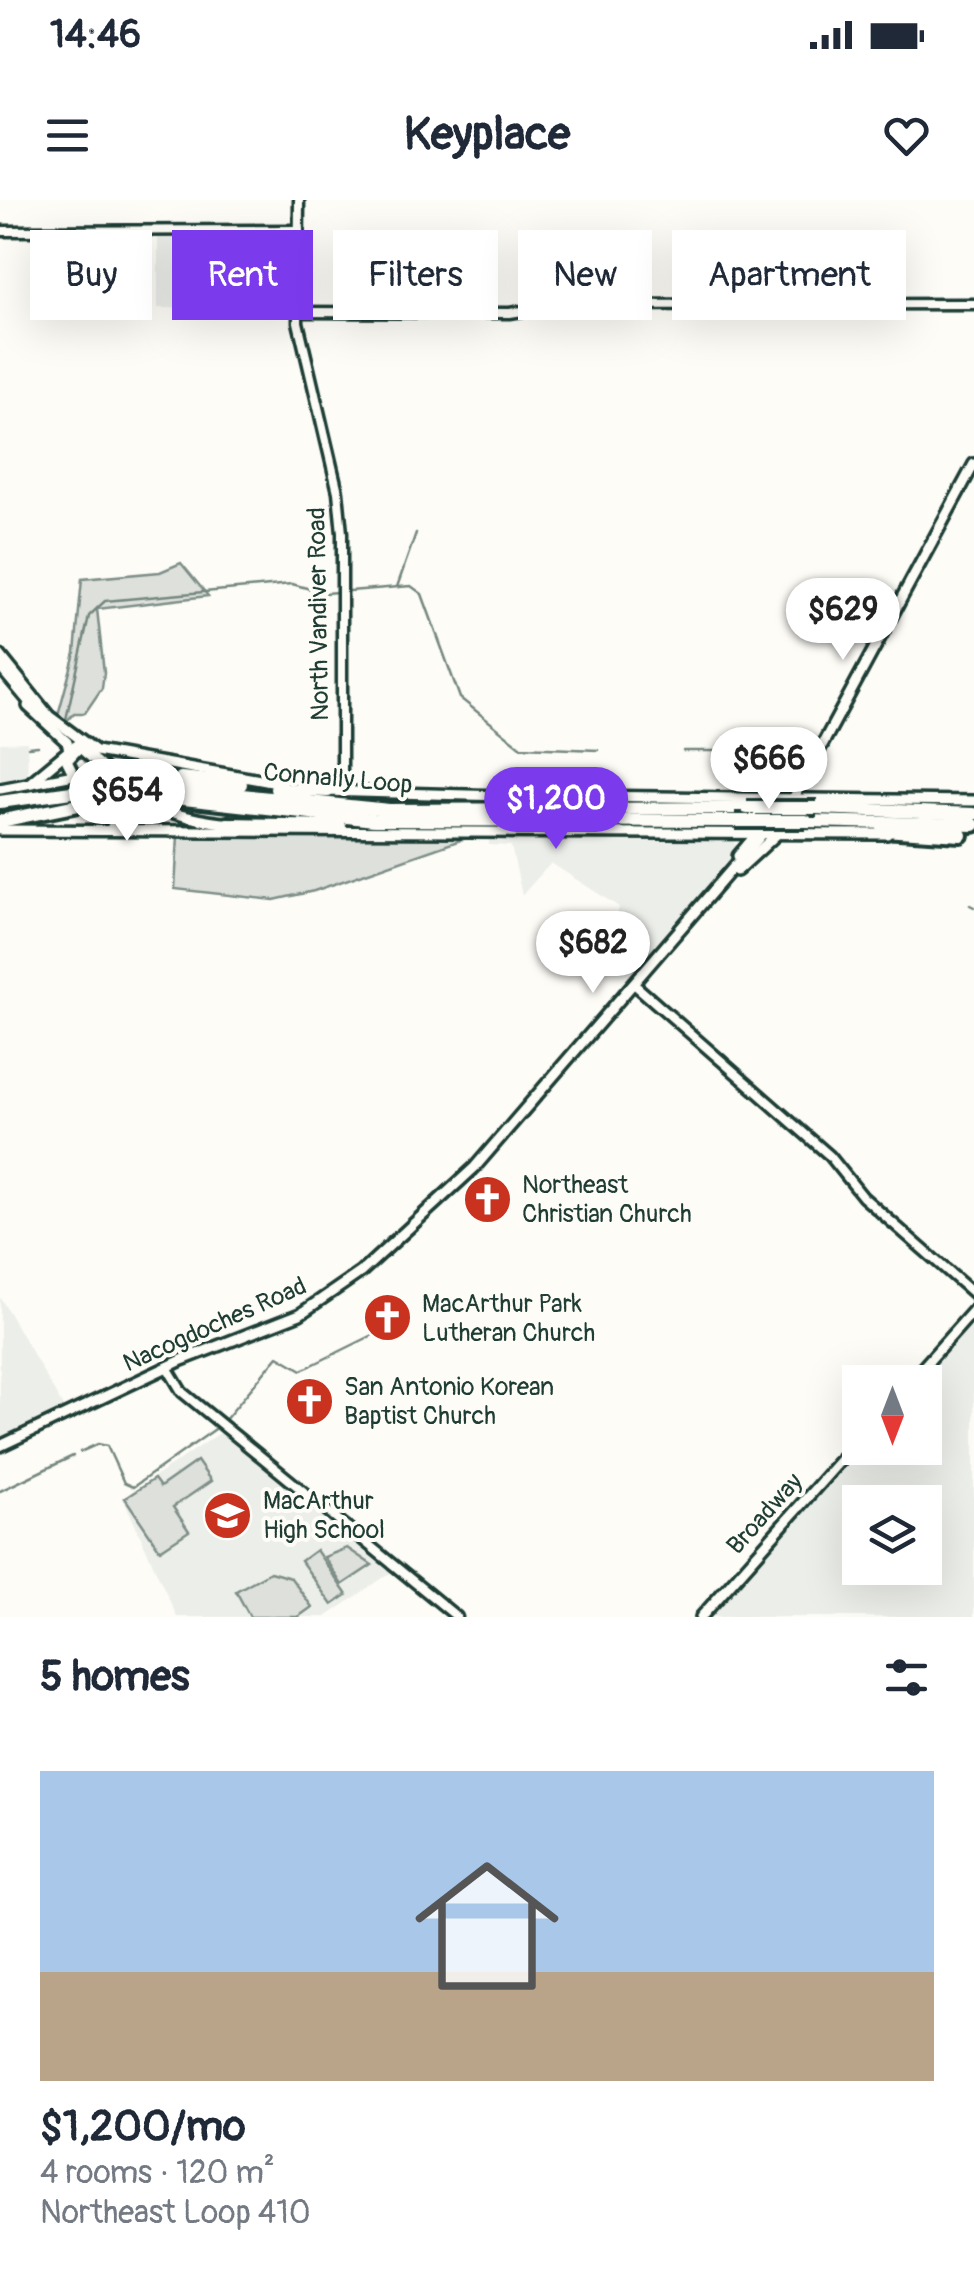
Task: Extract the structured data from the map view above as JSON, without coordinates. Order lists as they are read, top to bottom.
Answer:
{
  "streets": {
    "highway": ["Connally Loop"],
    "main road": ["Nacogdoches Road", "Broadway"],
    "street": ["North Vandiver Road"]
  },
  "crossings": [
    ["Connally Loop", "Nacogdoches Road"]
  ],
  "places": {
    "church": ["Northeast Christian Church", "MacArthur Park Lutheran Church", "San Antonio Korean Baptist Church"],
    "school or university": ["MacArthur High School"]
  },
  "north": "bottom",
  "page": {
    "status": "14:46",
    "header": "Keyplace",
    "chip": [
      "Buy",
      "Rent",
      "Filters",
      "New",
      "Apartment"
    ],
    "price": [
      "$629",
      "$666",
      "$654",
      "$1,200",
      "$682"
    ],
    "heading": "5 homes",
    "list": [
      {
        "name": "$1,200/mo",
        "note": "4 rooms · 120 m² · Northeast Loop 410"
      }
    ]
  }
}
